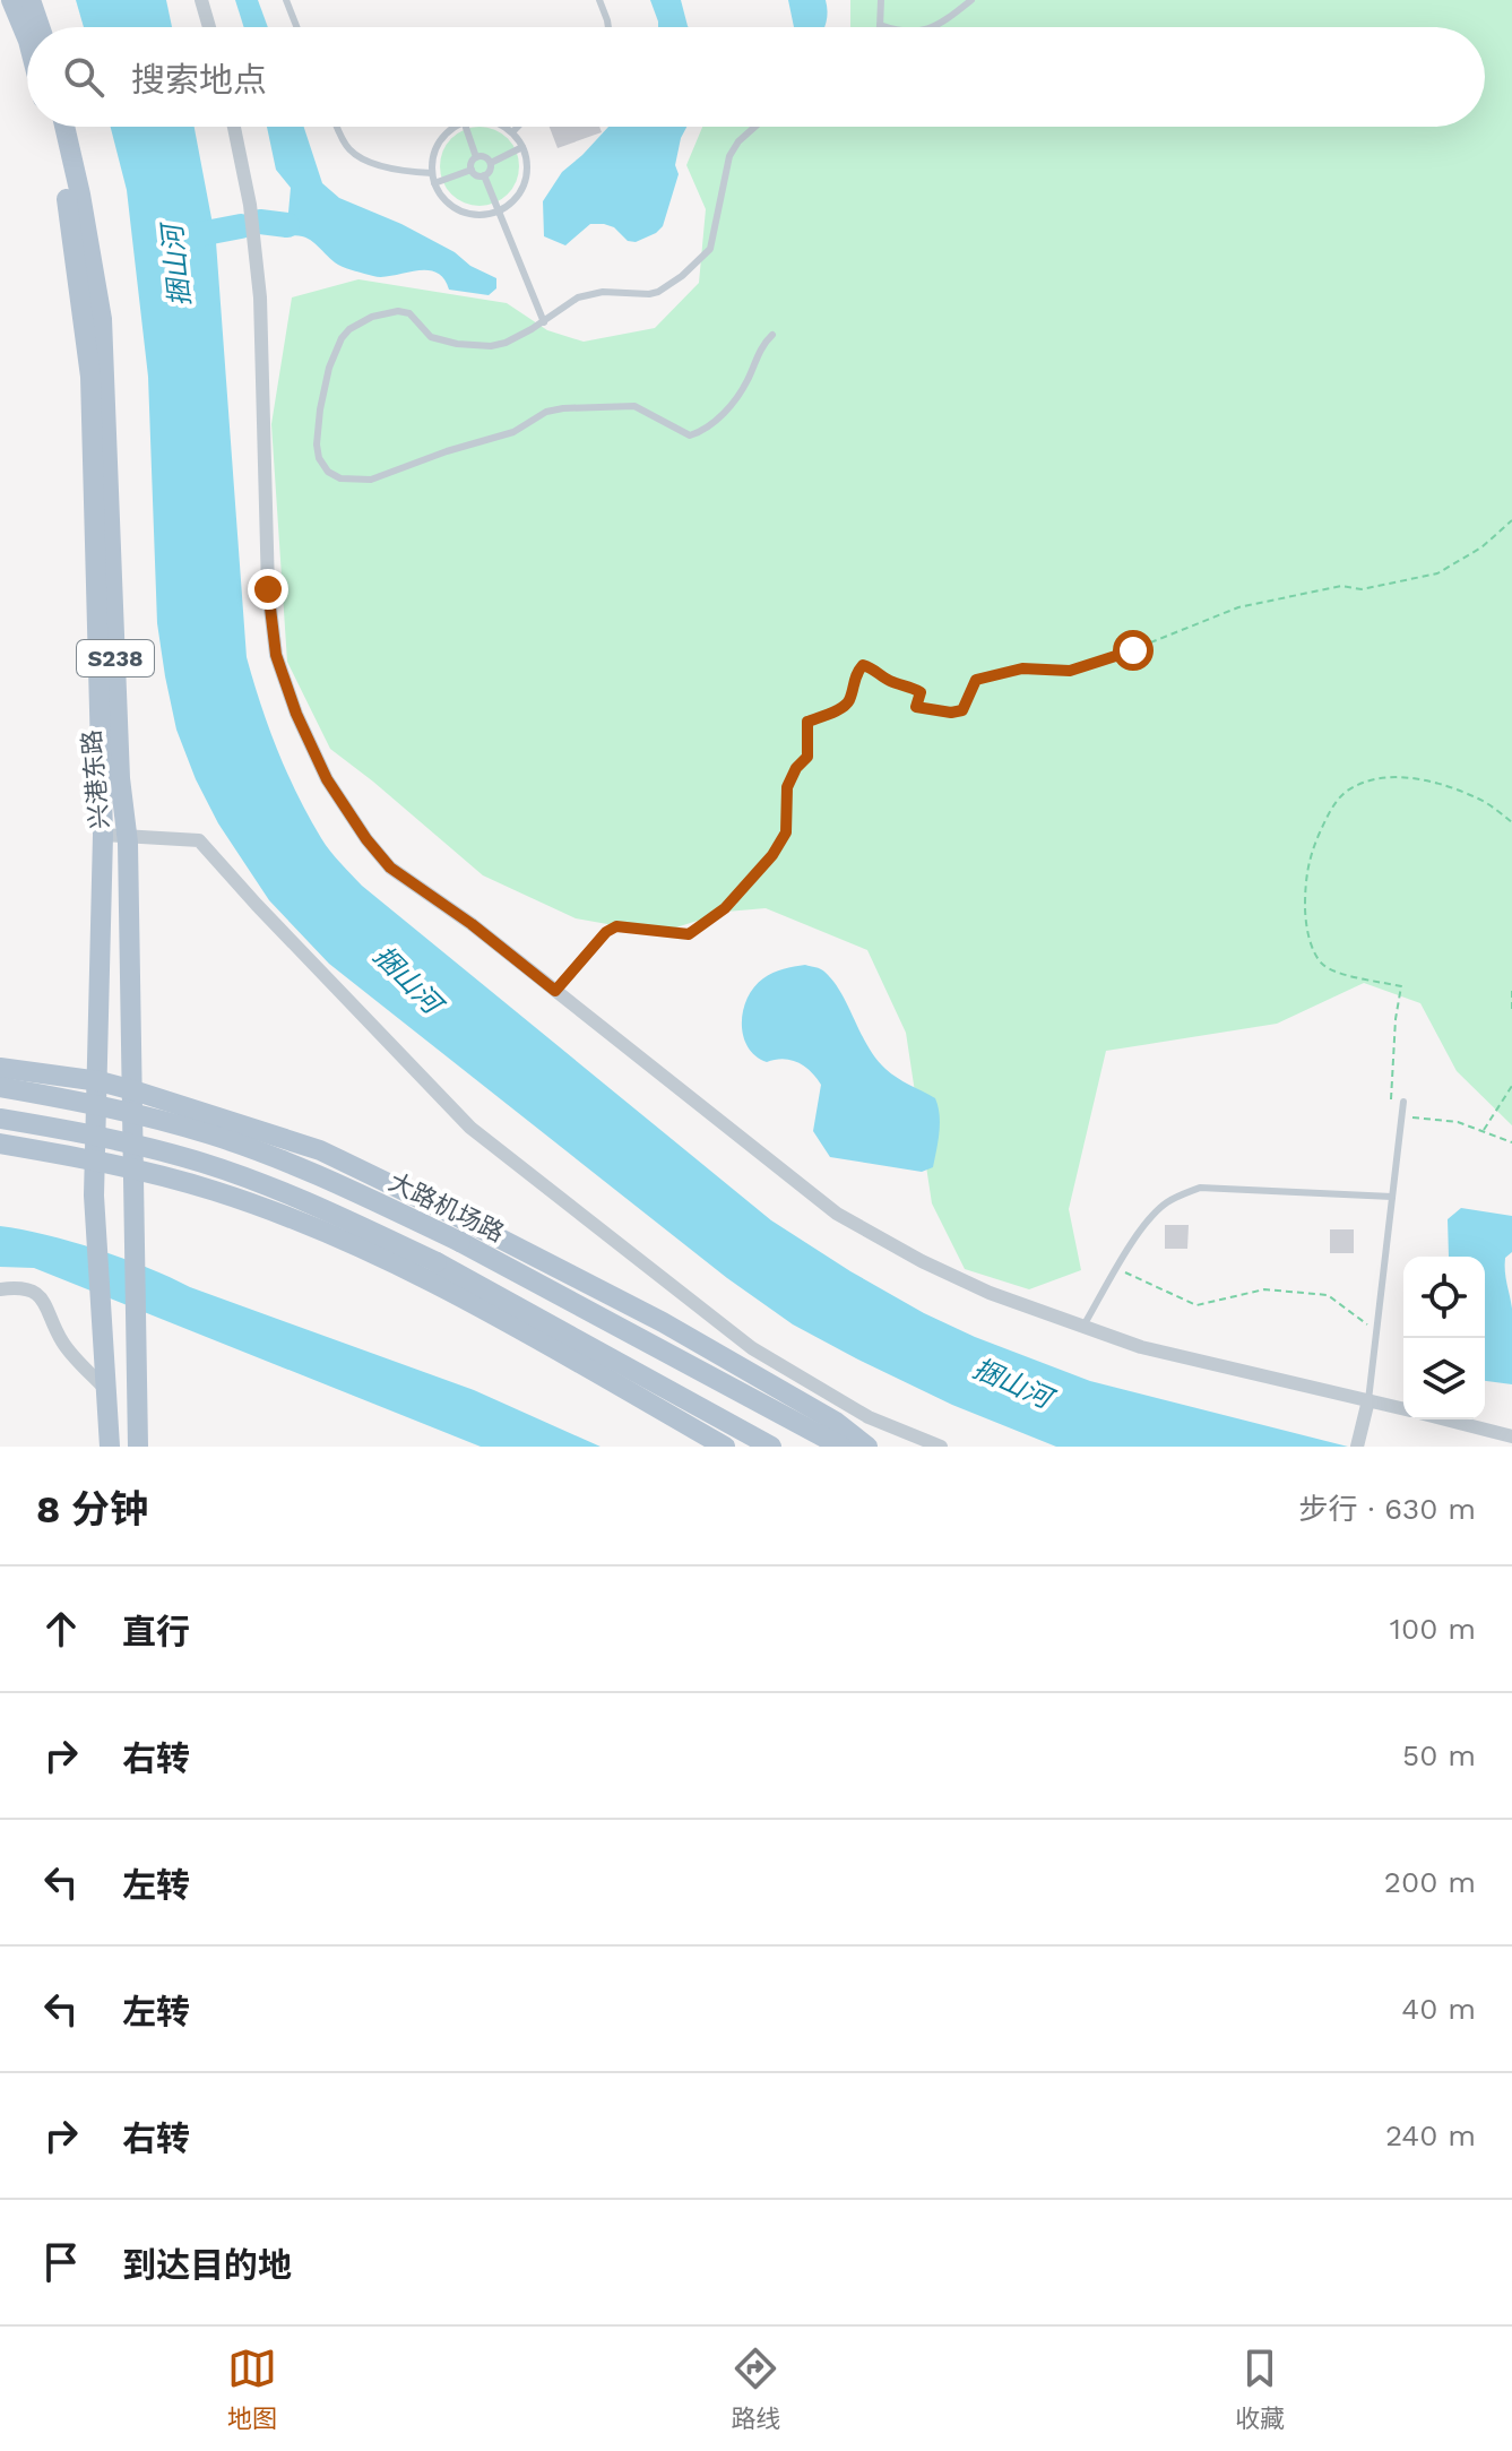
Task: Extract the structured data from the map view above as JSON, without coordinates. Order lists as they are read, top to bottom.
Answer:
{
  "streets": {
    "main road": ["S238", "兴港东路", "大路机场路"]
  },
  "water": ["捆山河"],
  "page": {
    "search": "搜索地点",
    "heading": ["8 分钟", "步行 · 630 m"],
    "list": [
      ["直行", "100 m"],
      ["右转", "50 m"],
      ["左转", "200 m"],
      ["左转", "40 m"],
      ["右转", "240 m"],
      "到达目的地"
    ],
    "nav": ["地图", "路线", "收藏"]
  }
}
